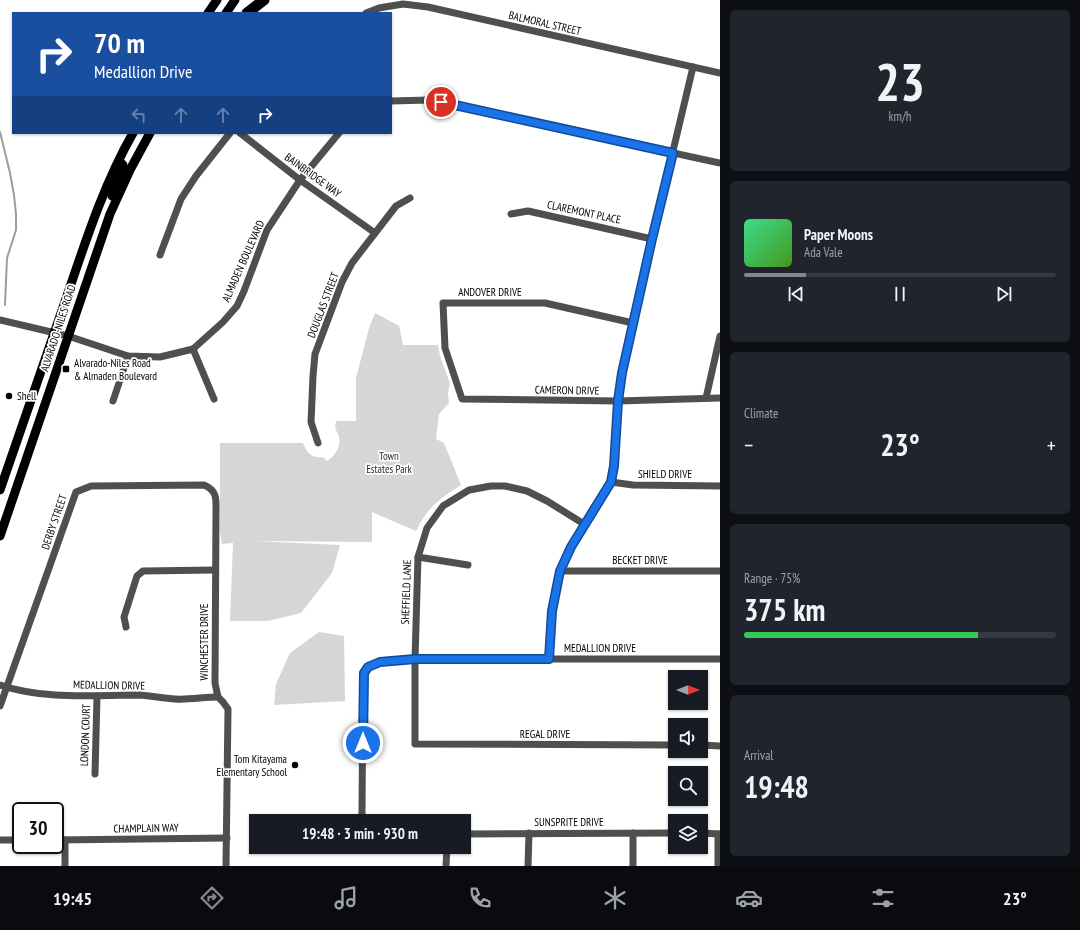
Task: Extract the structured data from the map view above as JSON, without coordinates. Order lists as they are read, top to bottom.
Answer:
{
  "streets": {
    "main road": ["ALVARADO-NILES ROAD"],
    "street": [
      "BALMORAL STREET",
      "BAINBRIDGE WAY",
      "CLAREMONT PLACE",
      "ALMADEN BOULEVARD",
      "ANDOVER DRIVE",
      "DOUGLAS STREET",
      "CAMERON DRIVE",
      "SHIELD DRIVE",
      "DERBY STREET",
      "BECKET DRIVE",
      "SHEFFIELD LANE",
      "WINCHESTER DRIVE",
      "MEDALLION DRIVE",
      "REGAL DRIVE",
      "LONDON COURT",
      "SUNSPRITE DRIVE",
      "CHAMPLAIN WAY"
    ]
  },
  "crossings": [
    ["BAINBRIDGE WAY", "ALMADEN BOULEVARD"],
    ["BAINBRIDGE WAY", "DOUGLAS STREET"],
    ["ALMADEN BOULEVARD", "ALVARADO-NILES ROAD"],
    ["ANDOVER DRIVE", "CAMERON DRIVE"],
    ["DERBY STREET", "WINCHESTER DRIVE"],
    ["DERBY STREET", "MEDALLION DRIVE"],
    ["SHEFFIELD LANE", "MEDALLION DRIVE"],
    ["SHEFFIELD LANE", "REGAL DRIVE"],
    ["WINCHESTER DRIVE", "MEDALLION DRIVE"],
    ["WINCHESTER DRIVE", "CHAMPLAIN WAY"],
    ["MEDALLION DRIVE", "LONDON COURT"]
  ],
  "parks": ["Town Estates Park"],
  "places": {
    "transit": ["Alvarado-Niles Road & Almaden Boulevard"],
    "other": ["Shell", "Tom Kitayama Elementary School"]
  },
  "north": "right",
  "page": {
    "tile": [
      ["23", "km/h"],
      "Climate",
      ["Range · 75%", "375 km"],
      ["Arrival", "19:48"]
    ],
    "turn": ["70 m", "Medallion Drive"],
    "song": ["Paper Moons", "Ada Vale"],
    "heat": ["−", "23°", "+"],
    "limit": "30",
    "trip": "19:48 · 3 min · 930 m",
    "tabs": ["19:45", "23°"]
  }
}
